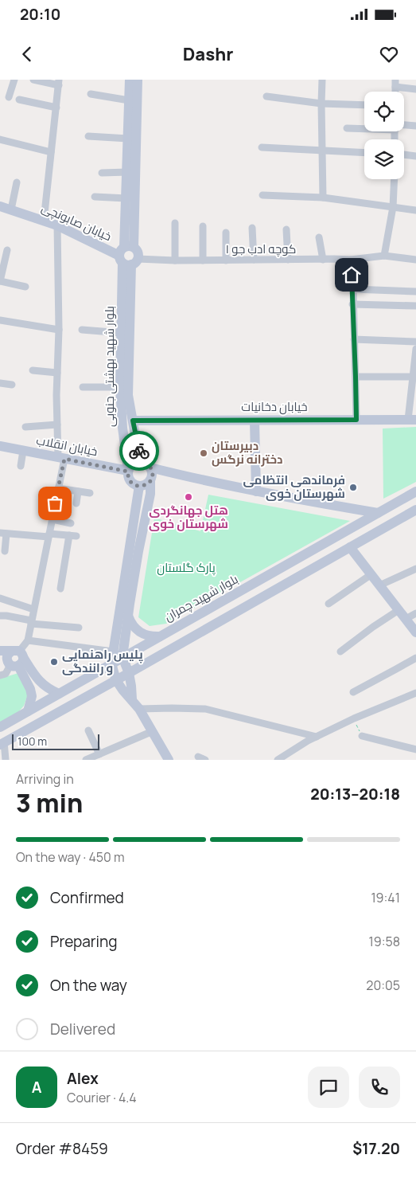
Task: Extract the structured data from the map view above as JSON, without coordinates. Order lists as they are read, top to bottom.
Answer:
{
  "streets": {
    "main road": [
      "خیابان صابونچی",
      "بلوار شهید بهشتی جنوبی",
      "خیابان دخانیات",
      "خیابان انقلاب",
      "بلوار شهید چمران"
    ],
    "street": ["کوچه ادب جو ۱"]
  },
  "crossings": [
    ["خیابان صابونچی", "کوچه ادب جو ۱"],
    ["خیابان صابونچی", "بلوار شهید بهشتی جنوبی"],
    ["کوچه ادب جو ۱", "بلوار شهید بهشتی جنوبی"],
    ["بلوار شهید بهشتی جنوبی", "خیابان دخانیات"],
    ["بلوار شهید بهشتی جنوبی", "خیابان انقلاب"]
  ],
  "parks": ["پارک گلستان"],
  "places": [
    "دبیرستان دخترانه نرگس",
    "فرماندهی انتظامی شهرستان خوی",
    "هتل جهانگردی شهرستان خوی",
    "پلیس راهنمایی و رانندگی"
  ],
  "scale_bar": "100 m",
  "page": {
    "status": "20:10",
    "header": "Dashr",
    "scale": "100 m",
    "heading": ["3 min", "Arriving in", "20:13–20:18"],
    "panel": [
      "Alex",
      "Courier · 4.4",
      "Order #8459",
      "$17.20"
    ],
    "bar": "On the way · 450 m",
    "list": [
      ["Confirmed", "19:41"],
      ["Preparing", "19:58"],
      ["On the way", "20:05"],
      "Delivered"
    ],
    "round": "A"
  }
}
